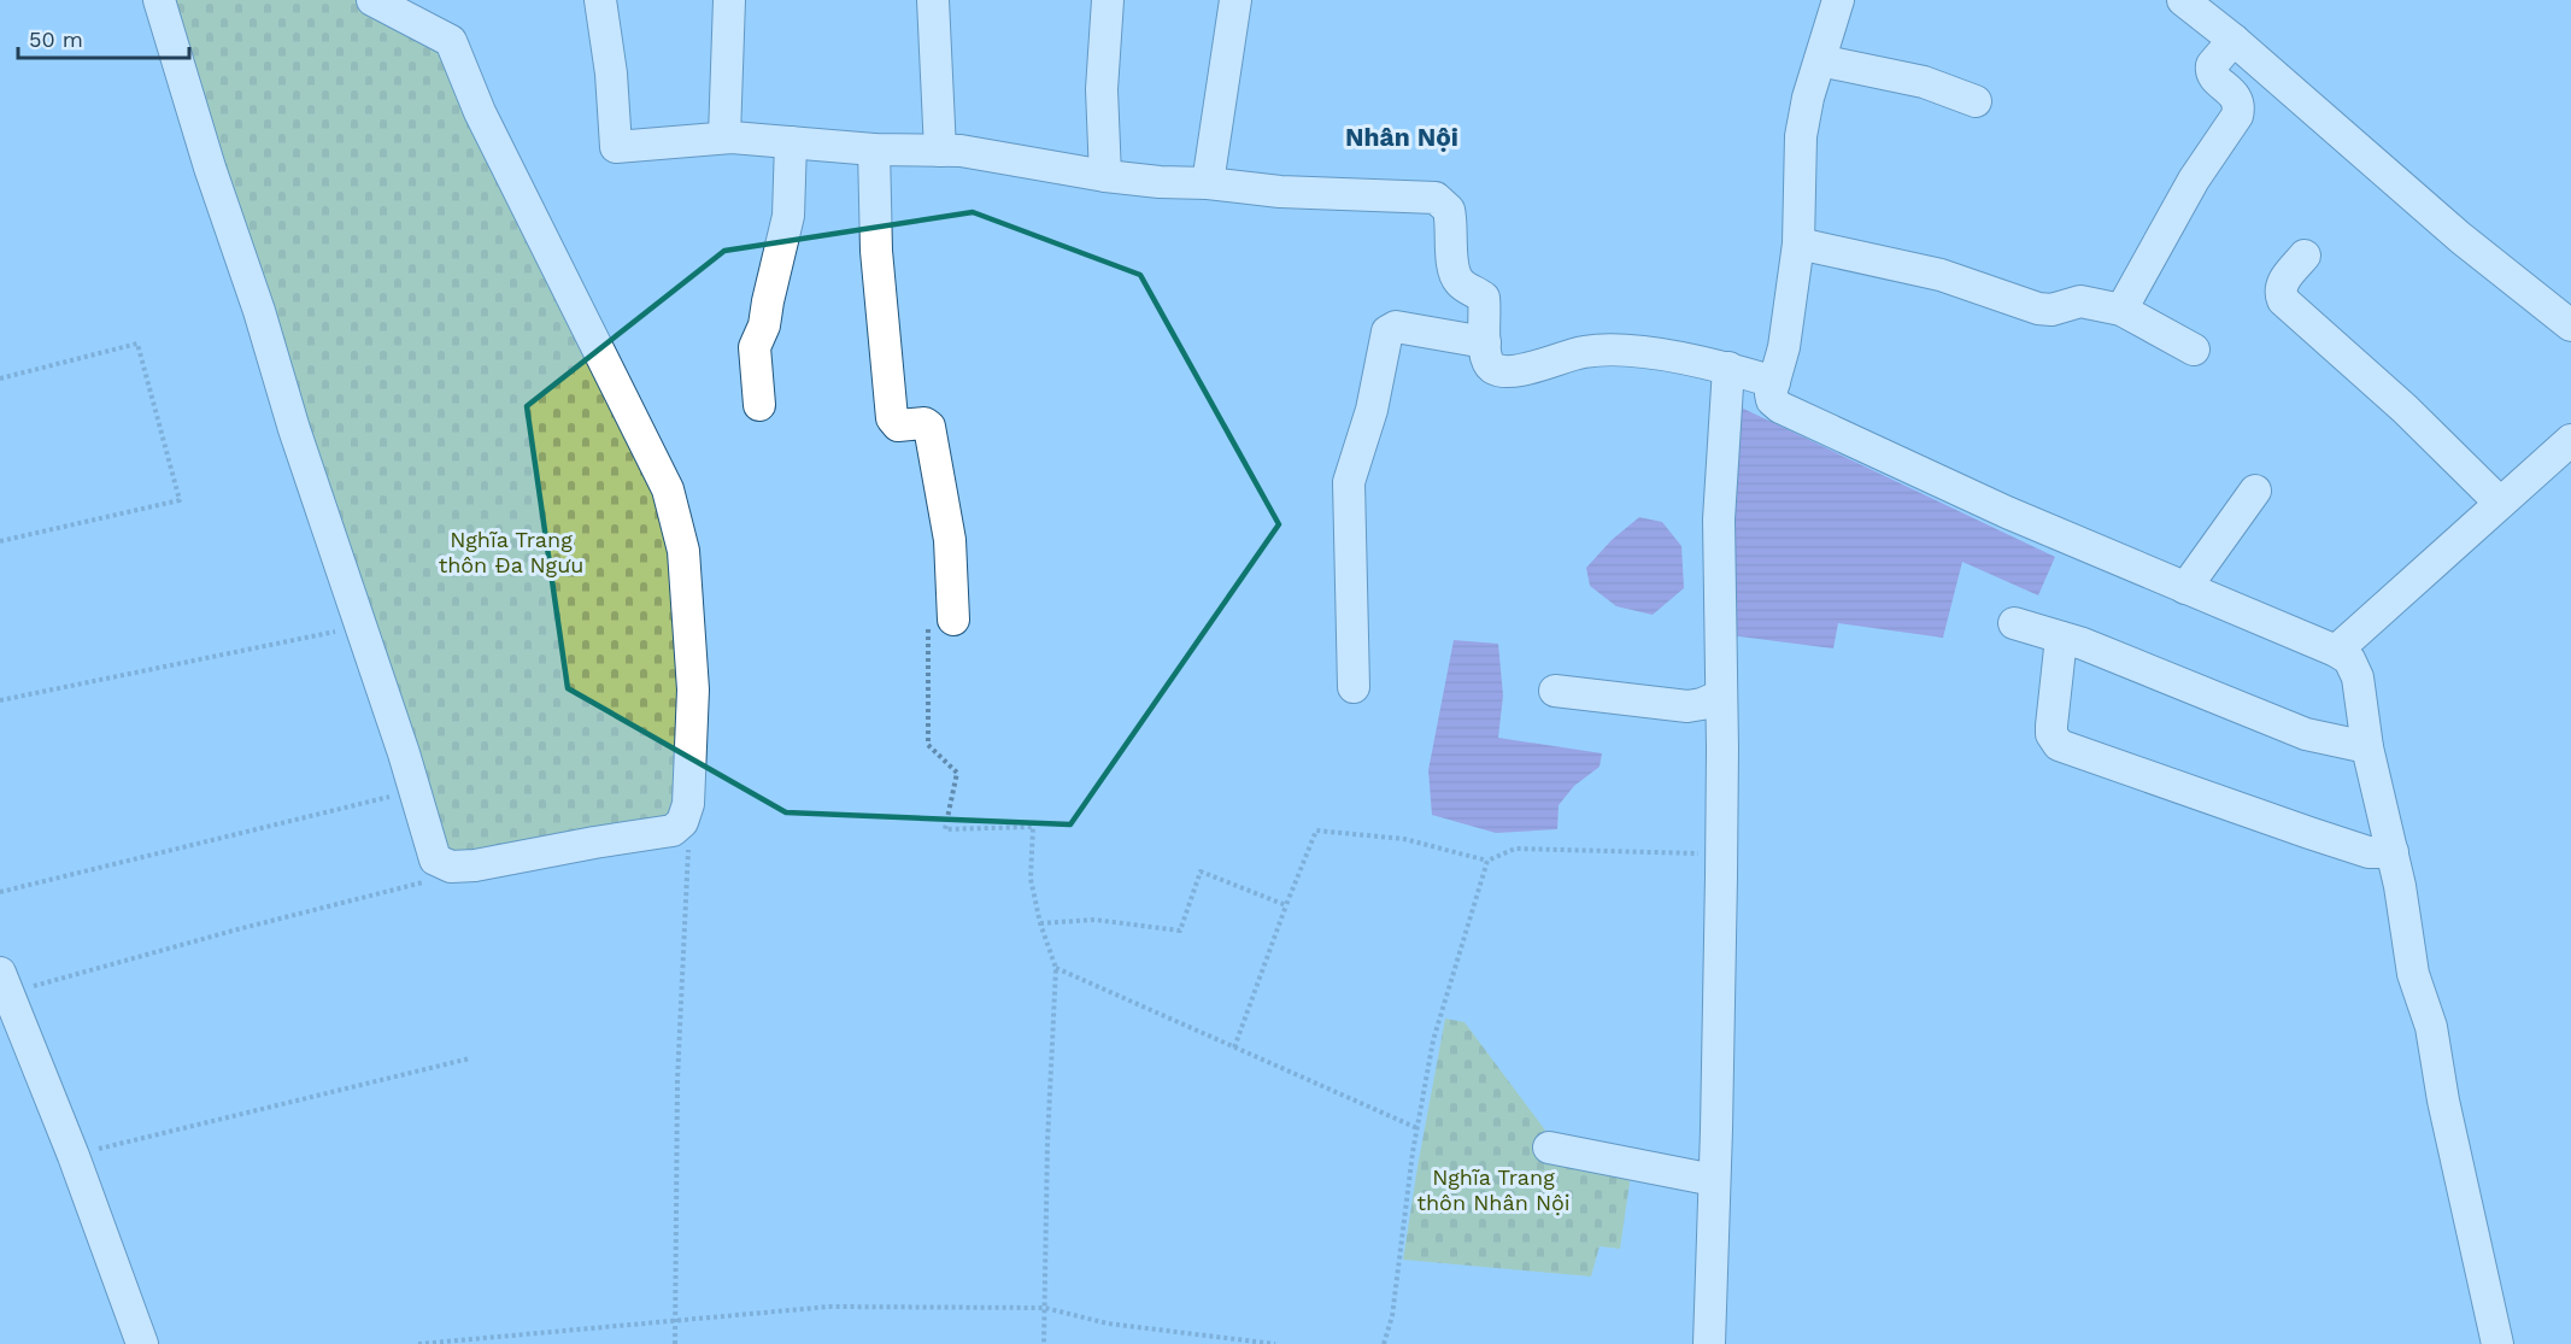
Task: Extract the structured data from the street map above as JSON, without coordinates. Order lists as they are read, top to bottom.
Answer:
{
  "districts": ["Nhân Nội"],
  "parks": ["Nghĩa Trang thôn Đa Ngưu", "Nghĩa Trang thôn Nhân Nội"],
  "scale_bar": "50 m"
}
